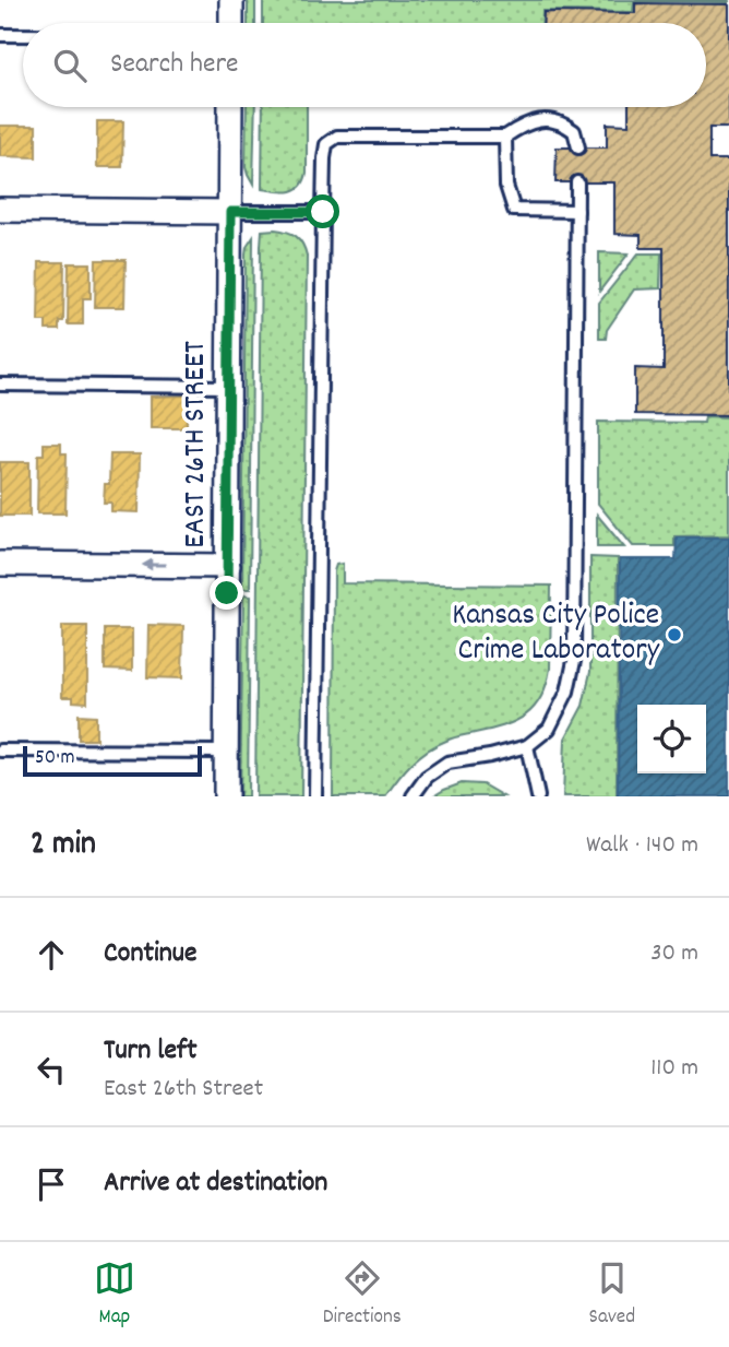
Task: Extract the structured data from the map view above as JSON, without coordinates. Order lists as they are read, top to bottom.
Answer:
{
  "streets": {
    "street": ["EAST 26TH STREET"]
  },
  "places": ["Kansas City Police Crime Laboratory"],
  "scale_bar": "50 m",
  "page": {
    "search": "Search here",
    "scale": "50 m",
    "heading": ["2 min", "Walk · 140 m"],
    "list": [
      ["Continue", "30 m"],
      ["Turn left", "East 26th Street", "110 m"],
      "Arrive at destination"
    ],
    "nav": ["Map", "Directions", "Saved"]
  }
}
